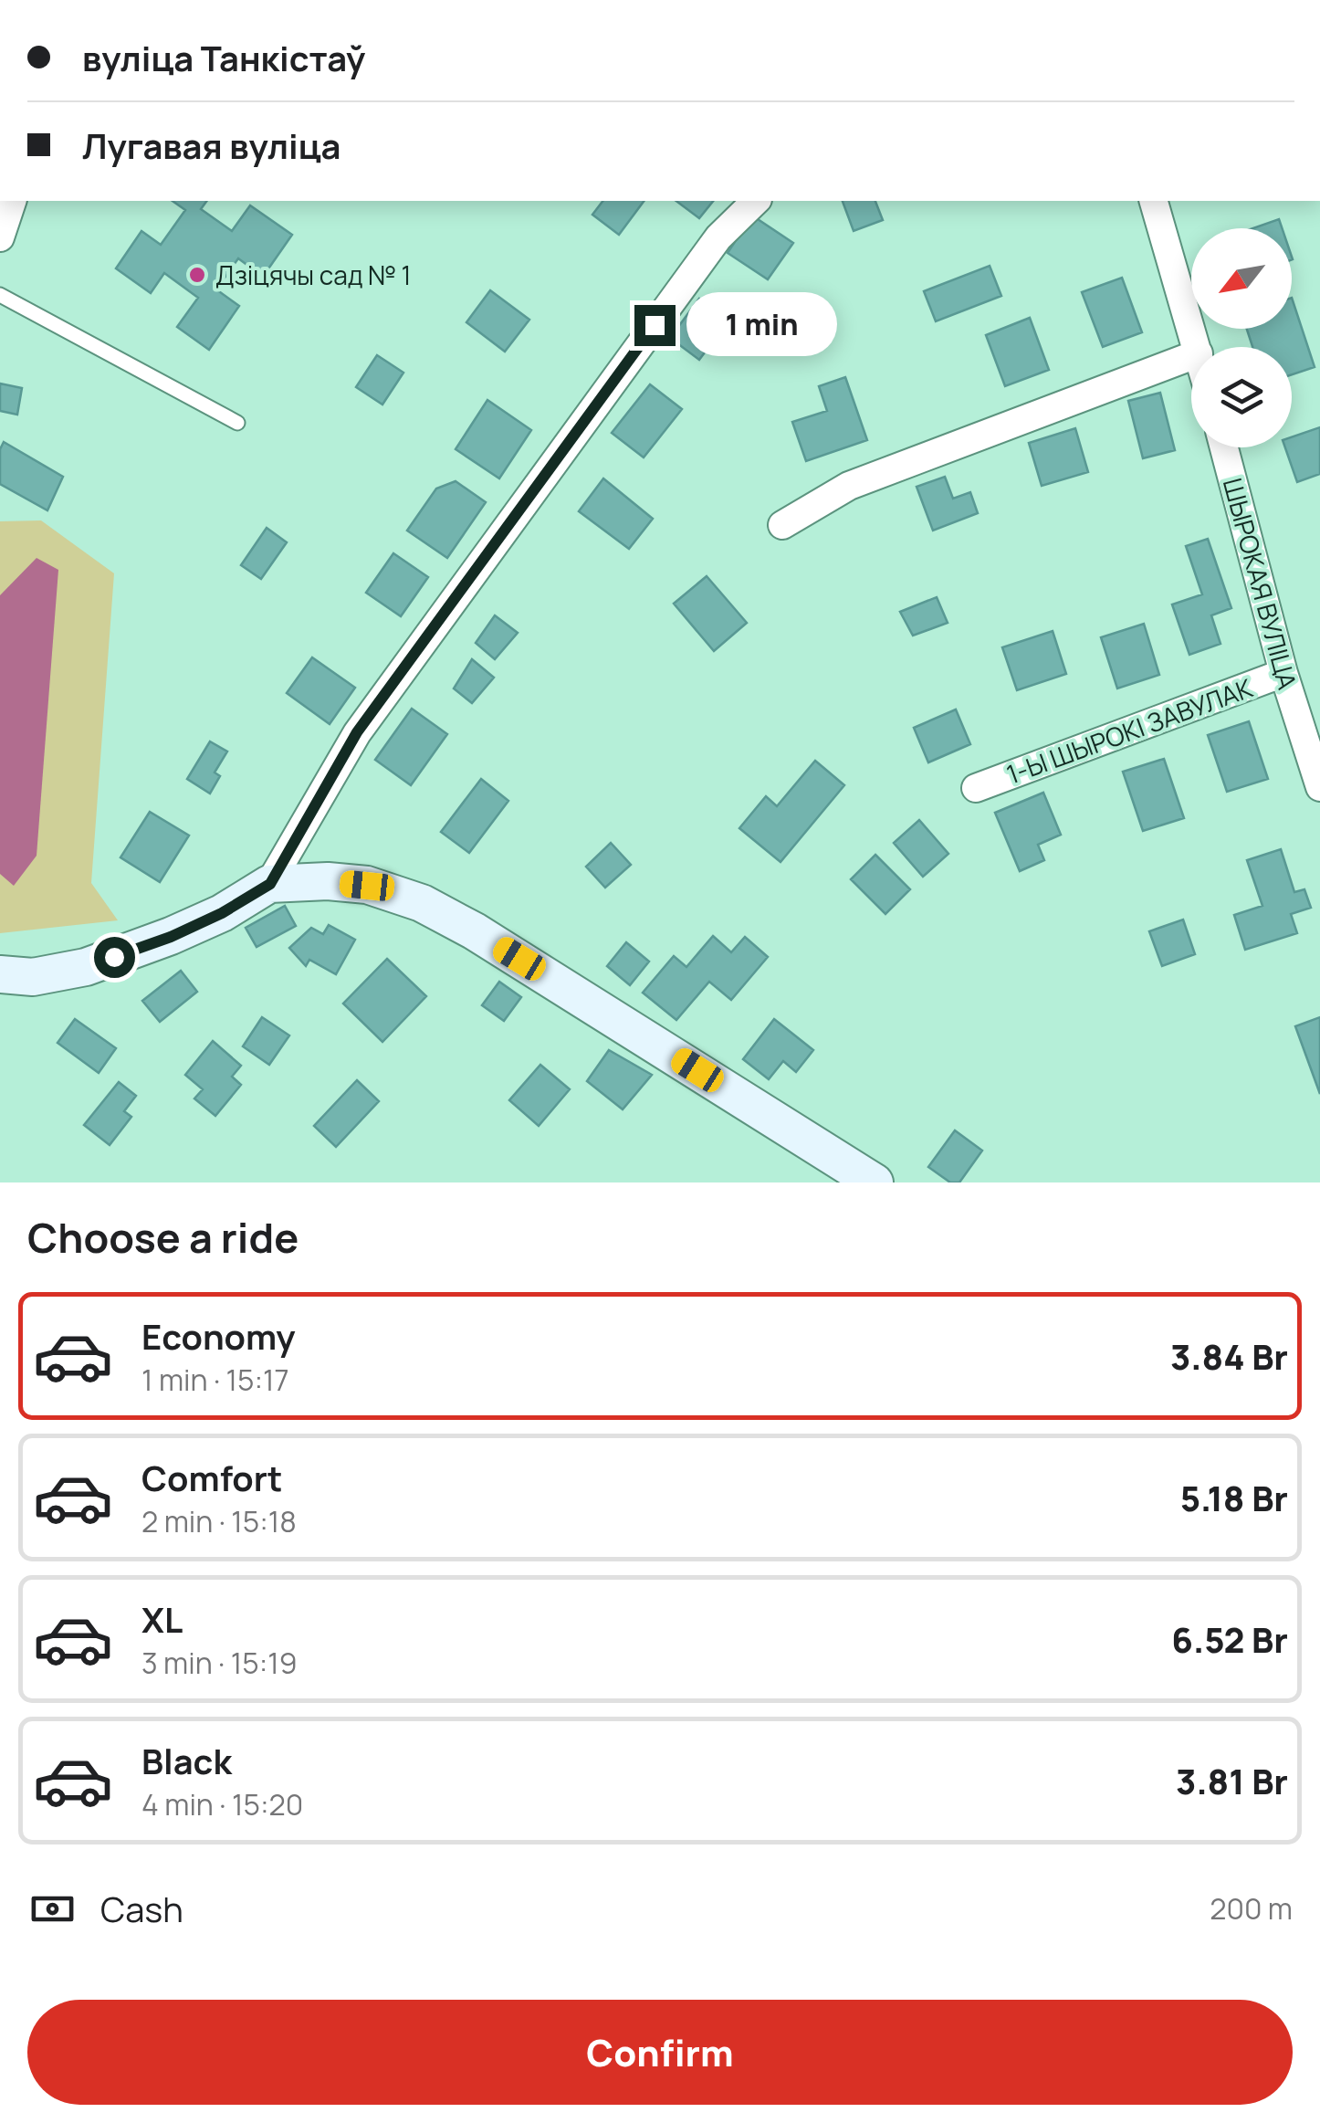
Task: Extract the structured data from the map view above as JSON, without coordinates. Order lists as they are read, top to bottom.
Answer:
{
  "streets": {
    "street": ["ШЫРОКАЯ ВУЛІЦА", "1-Ы ШЫРОКІ ЗАВУЛАК"]
  },
  "crossings": [
    ["ШЫРОКАЯ ВУЛІЦА", "1-Ы ШЫРОКІ ЗАВУЛАК"]
  ],
  "places": ["Дзіцячы сад № 1"],
  "north": "bottom left",
  "page": {
    "banner": ["вуліца Танкістаў", "Лугавая вуліца"],
    "bubble": "1 min",
    "heading": "Choose a ride",
    "list": [
      {
        "name": "Economy",
        "note": "1 min · 15:17",
        "value": "3.84 Br"
      },
      {
        "name": "Comfort",
        "note": "2 min · 15:18",
        "value": "5.18 Br"
      },
      {
        "name": "XL",
        "note": "3 min · 15:19",
        "value": "6.52 Br"
      },
      {
        "name": "Black",
        "note": "4 min · 15:20",
        "value": "3.81 Br"
      }
    ],
    "pay": ["Cash", "200 m"],
    "buttons": "Confirm"
  }
}
